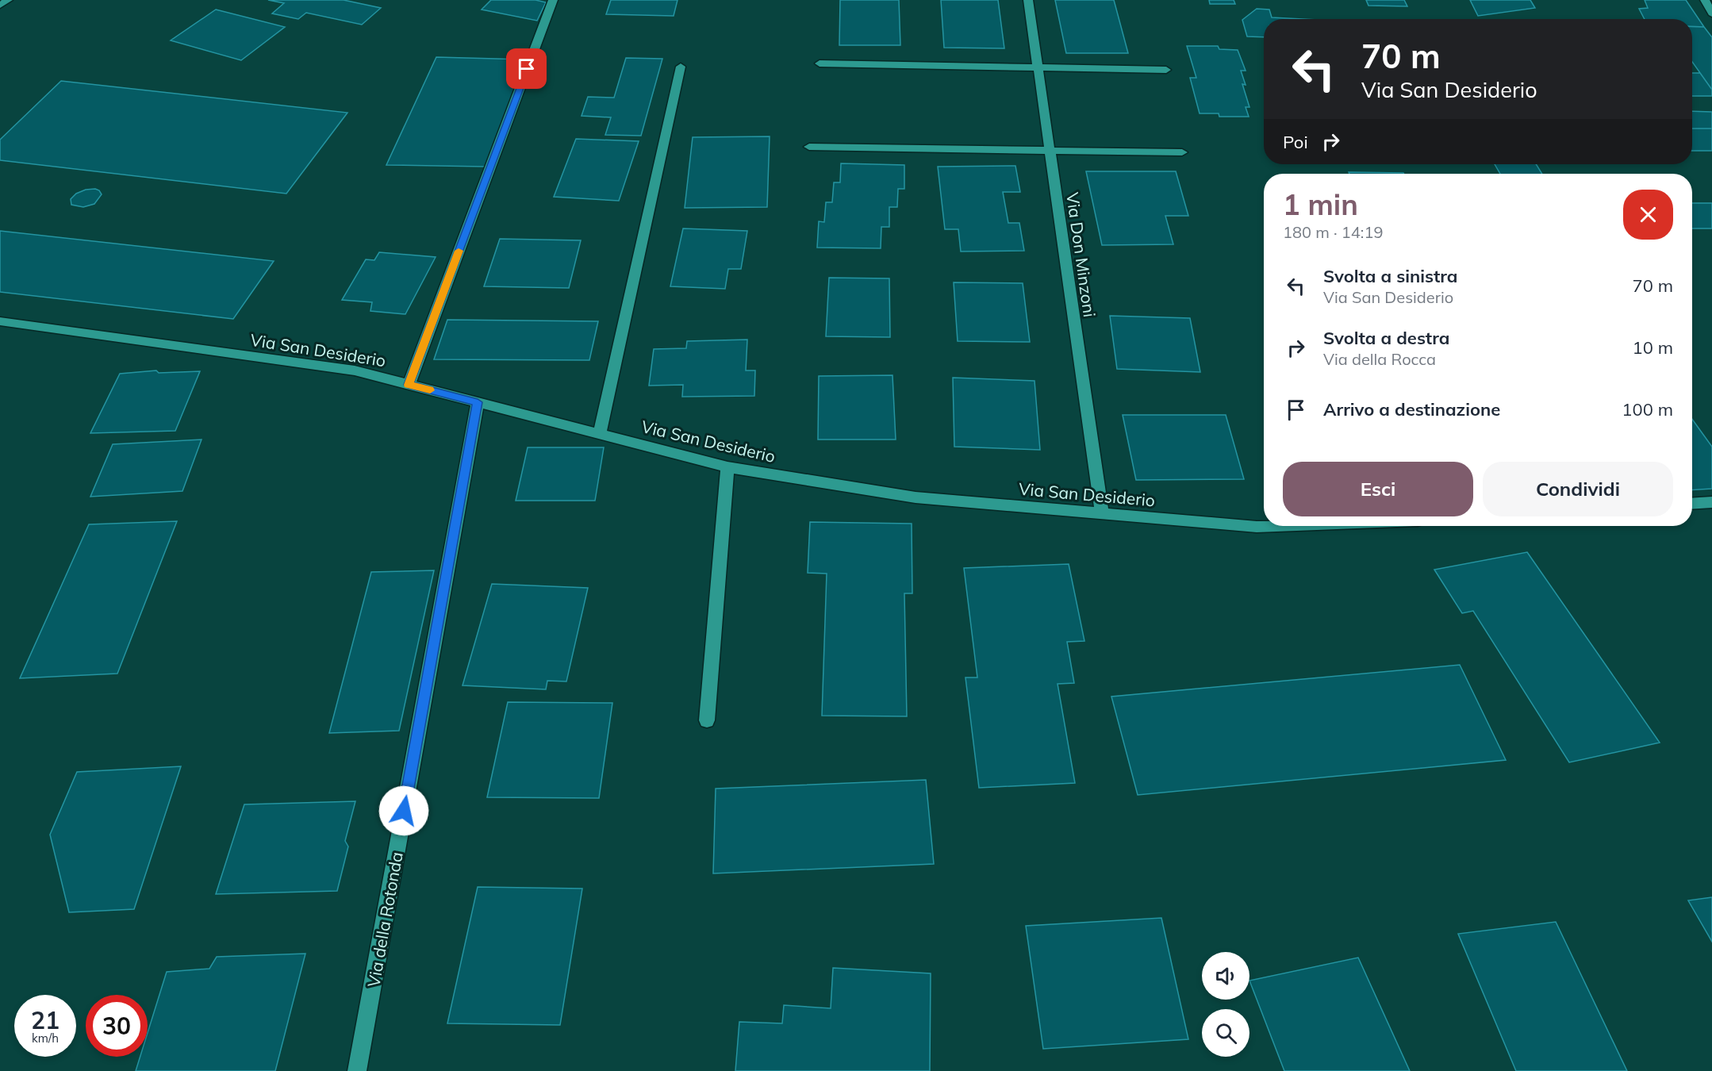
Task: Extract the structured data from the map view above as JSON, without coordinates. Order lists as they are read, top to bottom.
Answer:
{
  "streets": {
    "street": ["Via Don Minzoni", "Via San Desiderio", "Via della Rotonda"]
  },
  "crossings": [
    ["Via Don Minzoni", "Via San Desiderio"],
    ["Via San Desiderio", "Via della Rotonda"]
  ],
  "page": {
    "turn": ["70 m", "Via San Desiderio"],
    "then": "Poi",
    "heading": ["1 min", "180 m · 14:19"],
    "list": [
      {
        "name": "Svolta a sinistra",
        "note": "Via San Desiderio",
        "value": "70 m"
      },
      {
        "name": "Svolta a destra",
        "note": "Via della Rocca",
        "value": "10 m"
      },
      {
        "name": "Arrivo a destinazione",
        "value": "100 m"
      }
    ],
    "buttons": ["Esci", "Condividi"],
    "speed": "21 km/h",
    "limit": "30"
  }
}
